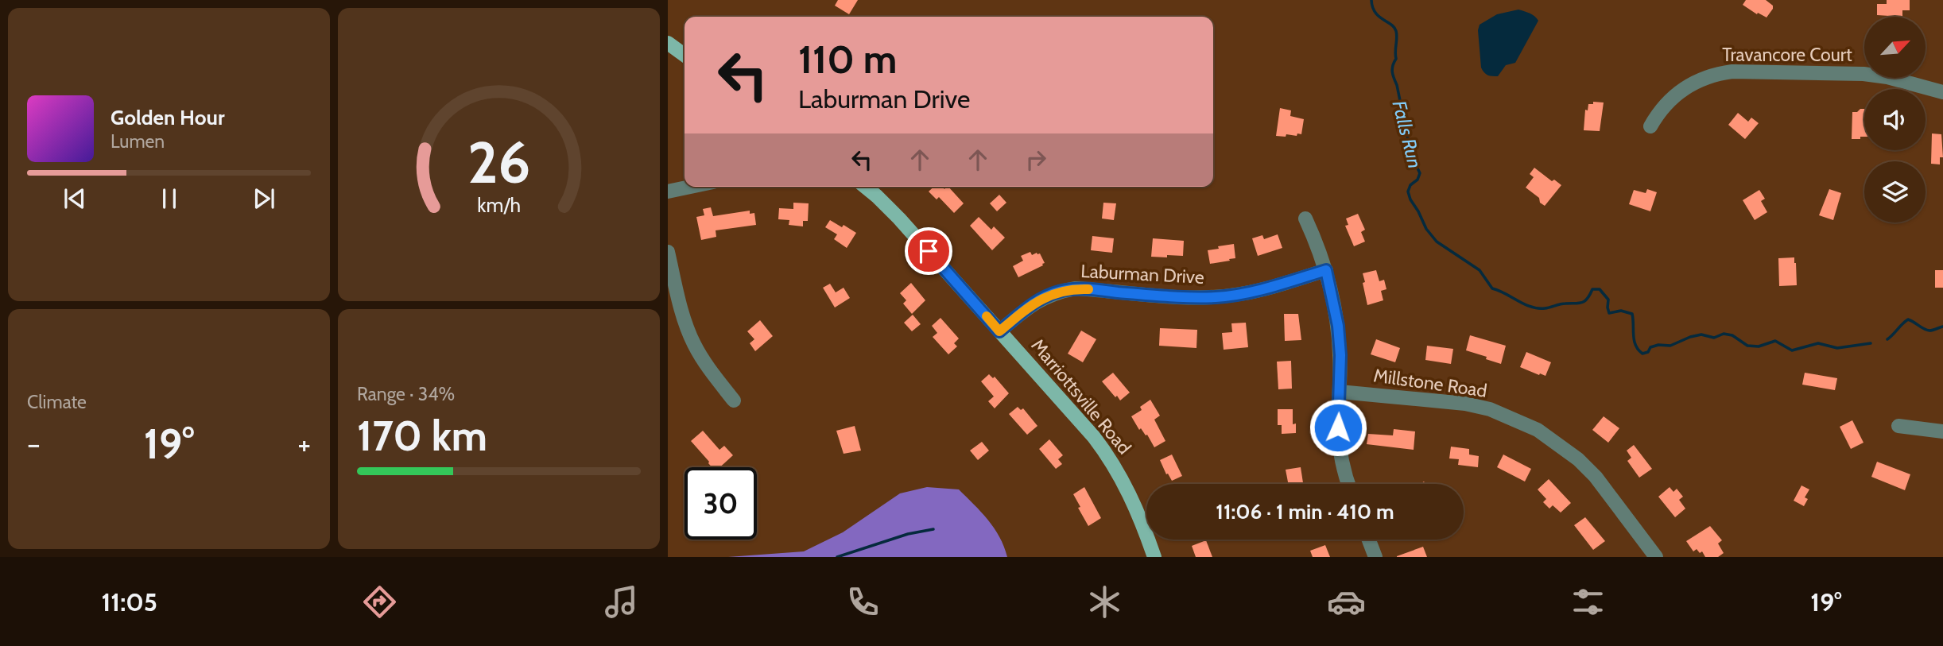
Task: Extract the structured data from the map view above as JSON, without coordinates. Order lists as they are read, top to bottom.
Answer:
{
  "streets": {
    "main road": ["Marriottsville Road"],
    "street": ["Travancore Court", "Laburman Drive", "Millstone Road"]
  },
  "crossings": [
    ["Laburman Drive", "Marriottsville Road"]
  ],
  "water": ["Falls Run"],
  "north": "top right",
  "page": {
    "turn": ["110 m", "Laburman Drive"],
    "song": ["Golden Hour", "Lumen"],
    "tile": [
      "Climate",
      ["Range · 34%", "170 km"]
    ],
    "heat": ["−", "19°", "+"],
    "limit": "30",
    "trip": "11:06 · 1 min · 410 m",
    "tabs": ["11:05", "19°"],
    "gauge": ["26", "km/h"]
  }
}
